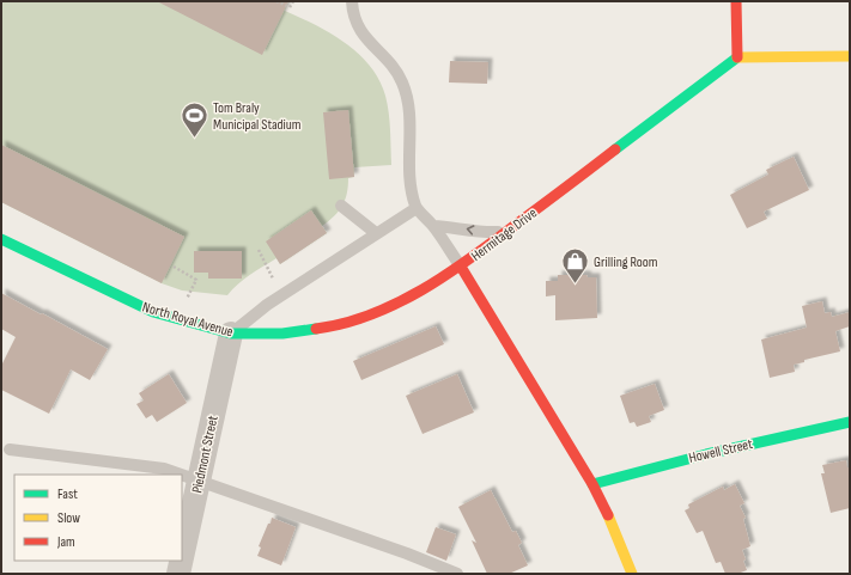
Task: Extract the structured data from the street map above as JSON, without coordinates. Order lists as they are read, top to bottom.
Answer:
{
  "streets": {
    "street": [
      "Hermitage Drive",
      "North Royal Avenue",
      "Howell Street",
      "Piedmont Street"
    ]
  },
  "crossings": [
    ["Hermitage Drive", "North Royal Avenue"],
    ["Hermitage Drive", "Howell Street"],
    ["North Royal Avenue", "Piedmont Street"]
  ],
  "places": {
    "sports": ["Tom Braly Municipal Stadium"],
    "shop": ["Grilling Room"]
  },
  "legend": ["Fast", "Slow", "Jam"]
}
